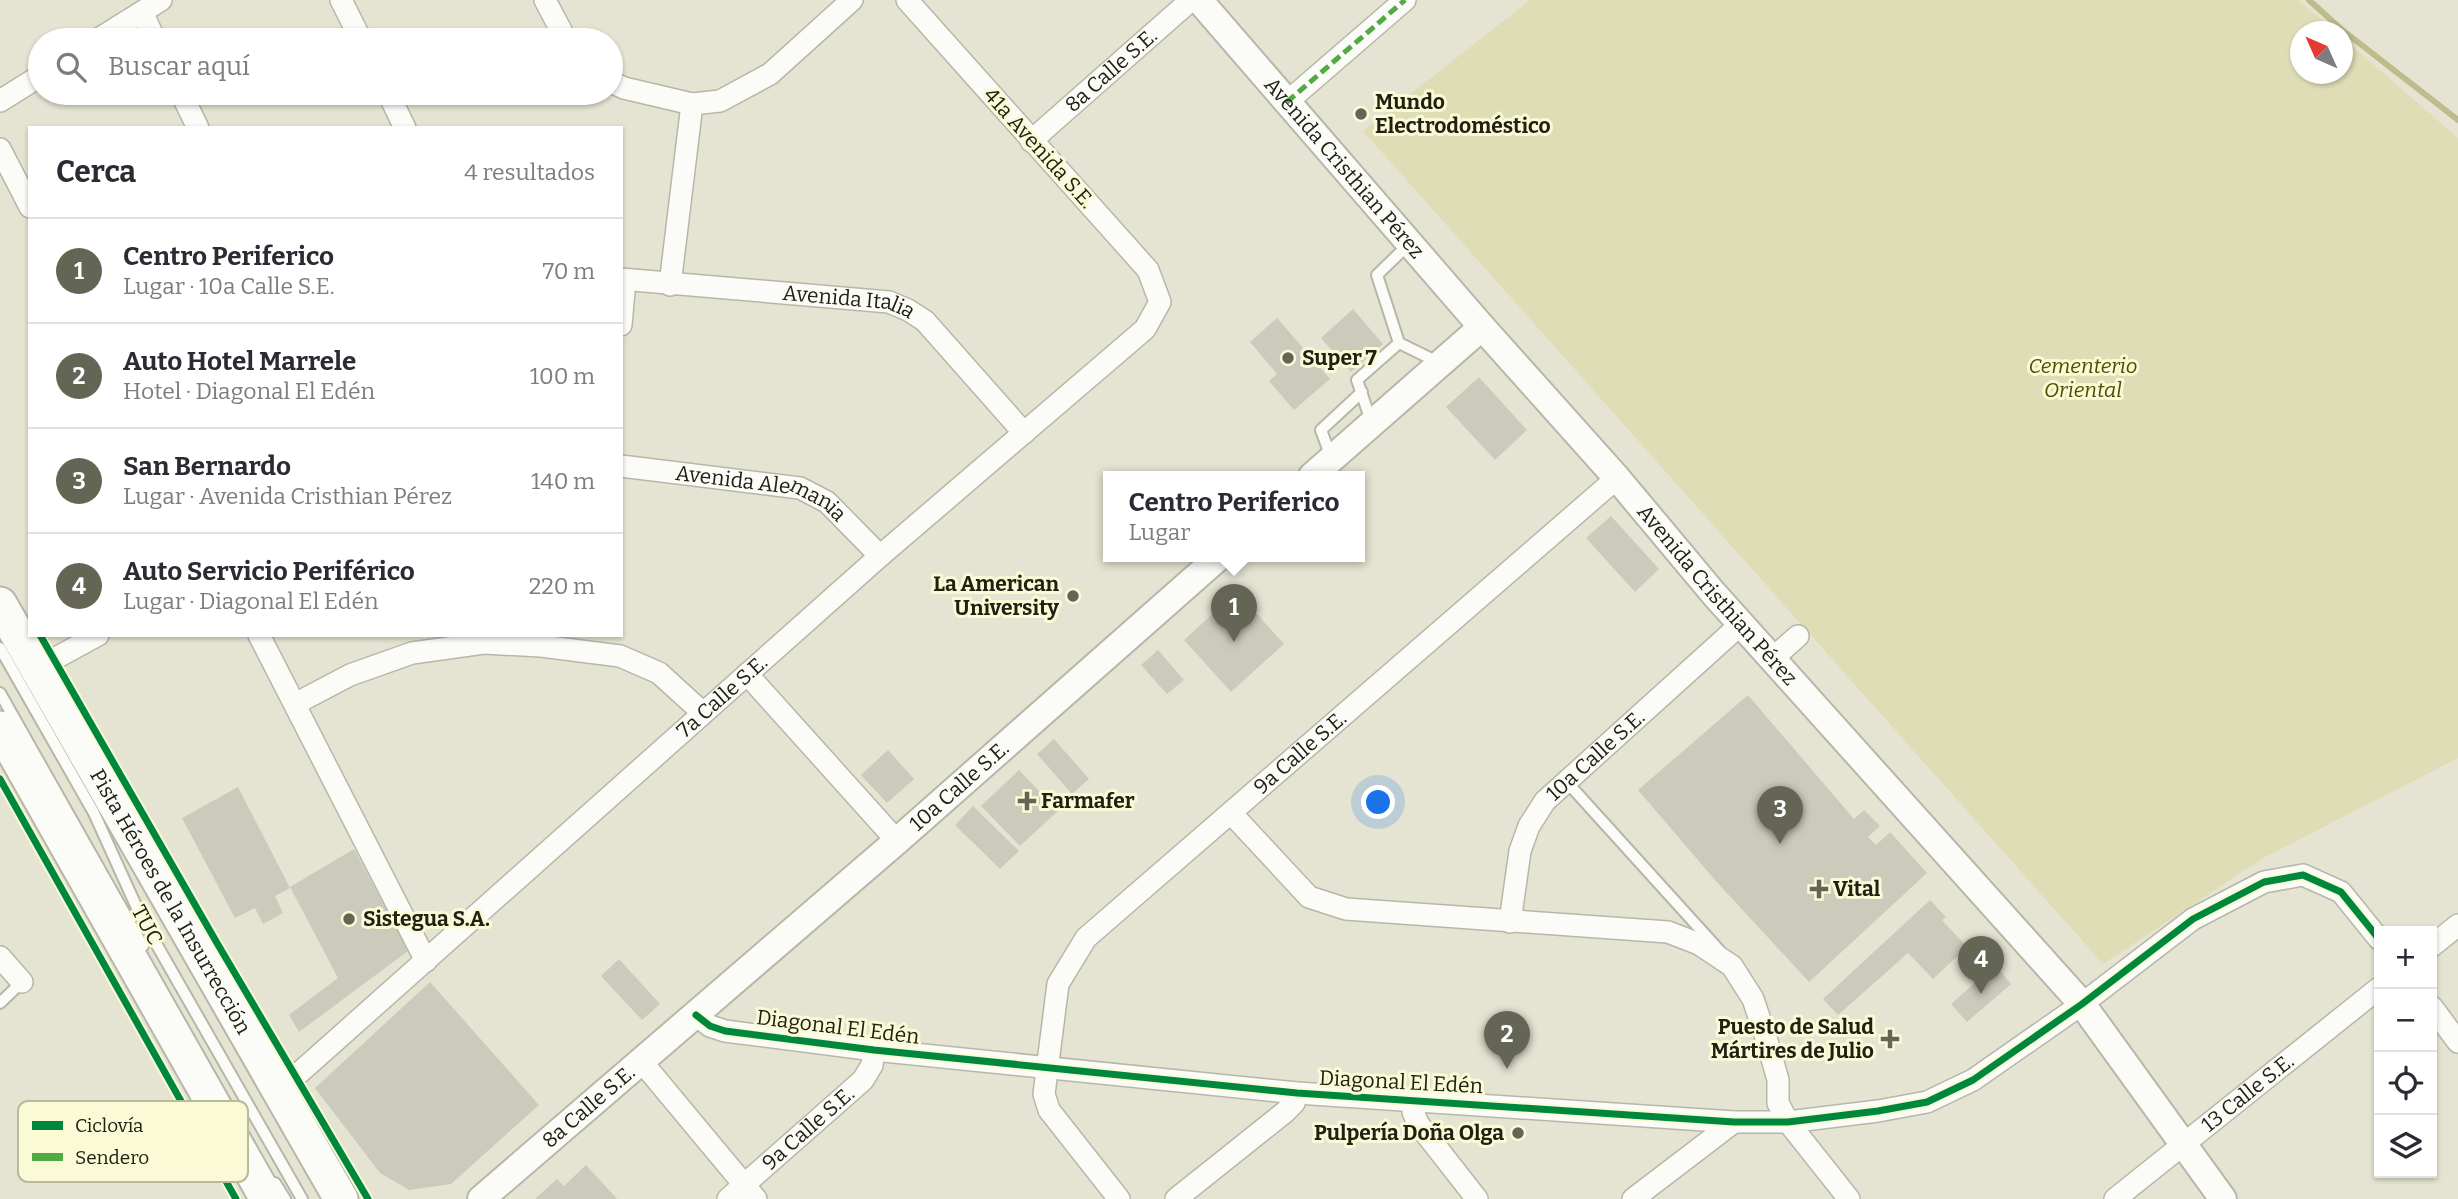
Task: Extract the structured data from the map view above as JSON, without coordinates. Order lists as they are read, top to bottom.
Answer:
{
  "streets": {
    "main road": ["Pista Héroes de la Insurrección"],
    "street": [
      "8a Calle S.E.",
      "41a Avenida S.E.",
      "Avenida Cristhian Pérez",
      "Avenida Italia",
      "Avenida Alemania",
      "7a Calle S.E.",
      "9a Calle S.E.",
      "10a Calle S.E.",
      "Diagonal El Edén",
      "13 Calle S.E."
    ],
    "lane": ["TUC"]
  },
  "crossings": [
    ["8a Calle S.E.", "41a Avenida S.E."],
    ["8a Calle S.E.", "10a Calle S.E."],
    ["8a Calle S.E.", "Diagonal El Edén"],
    ["41a Avenida S.E.", "7a Calle S.E."],
    ["Avenida Cristhian Pérez", "9a Calle S.E."],
    ["Avenida Cristhian Pérez", "10a Calle S.E."],
    ["Avenida Cristhian Pérez", "Diagonal El Edén"],
    ["Avenida Cristhian Pérez", "13 Calle S.E."],
    ["Avenida Italia", "7a Calle S.E."],
    ["Avenida Alemania", "7a Calle S.E."],
    ["7a Calle S.E.", "Pista Héroes de la Insurrección"],
    ["9a Calle S.E.", "Diagonal El Edén"],
    ["10a Calle S.E.", "Diagonal El Edén"]
  ],
  "parks": ["Cementerio Oriental"],
  "places": {
    "other": [
      "Mundo Electrodoméstico",
      "Super 7",
      "La American University",
      "Sistegua S.A.",
      "Pulpería Doña Olga"
    ],
    "health": ["Farmafer", "Vital", "Puesto de Salud Mártires de Julio"]
  },
  "legend": ["Ciclovía", "Sendero"],
  "north": "top left",
  "page": {
    "search": "Buscar aquí",
    "heading": ["Cerca", "4 resultados"],
    "list": [
      {
        "mark": "1",
        "name": "Centro Periferico",
        "note": "Lugar · 10a Calle S.E.",
        "value": "70 m"
      },
      {
        "mark": "2",
        "name": "Auto Hotel Marrele",
        "note": "Hotel · Diagonal El Edén",
        "value": "100 m"
      },
      {
        "mark": "3",
        "name": "San Bernardo",
        "note": "Lugar · Avenida Cristhian Pérez",
        "value": "140 m"
      },
      {
        "mark": "4",
        "name": "Auto Servicio Periférico",
        "note": "Lugar · Diagonal El Edén",
        "value": "220 m"
      }
    ],
    "popup": ["Centro Periferico", "Lugar"],
    "pins": [
      "1",
      "3",
      "4",
      "2"
    ],
    "map_buttons": ["+", "−"]
  }
}
